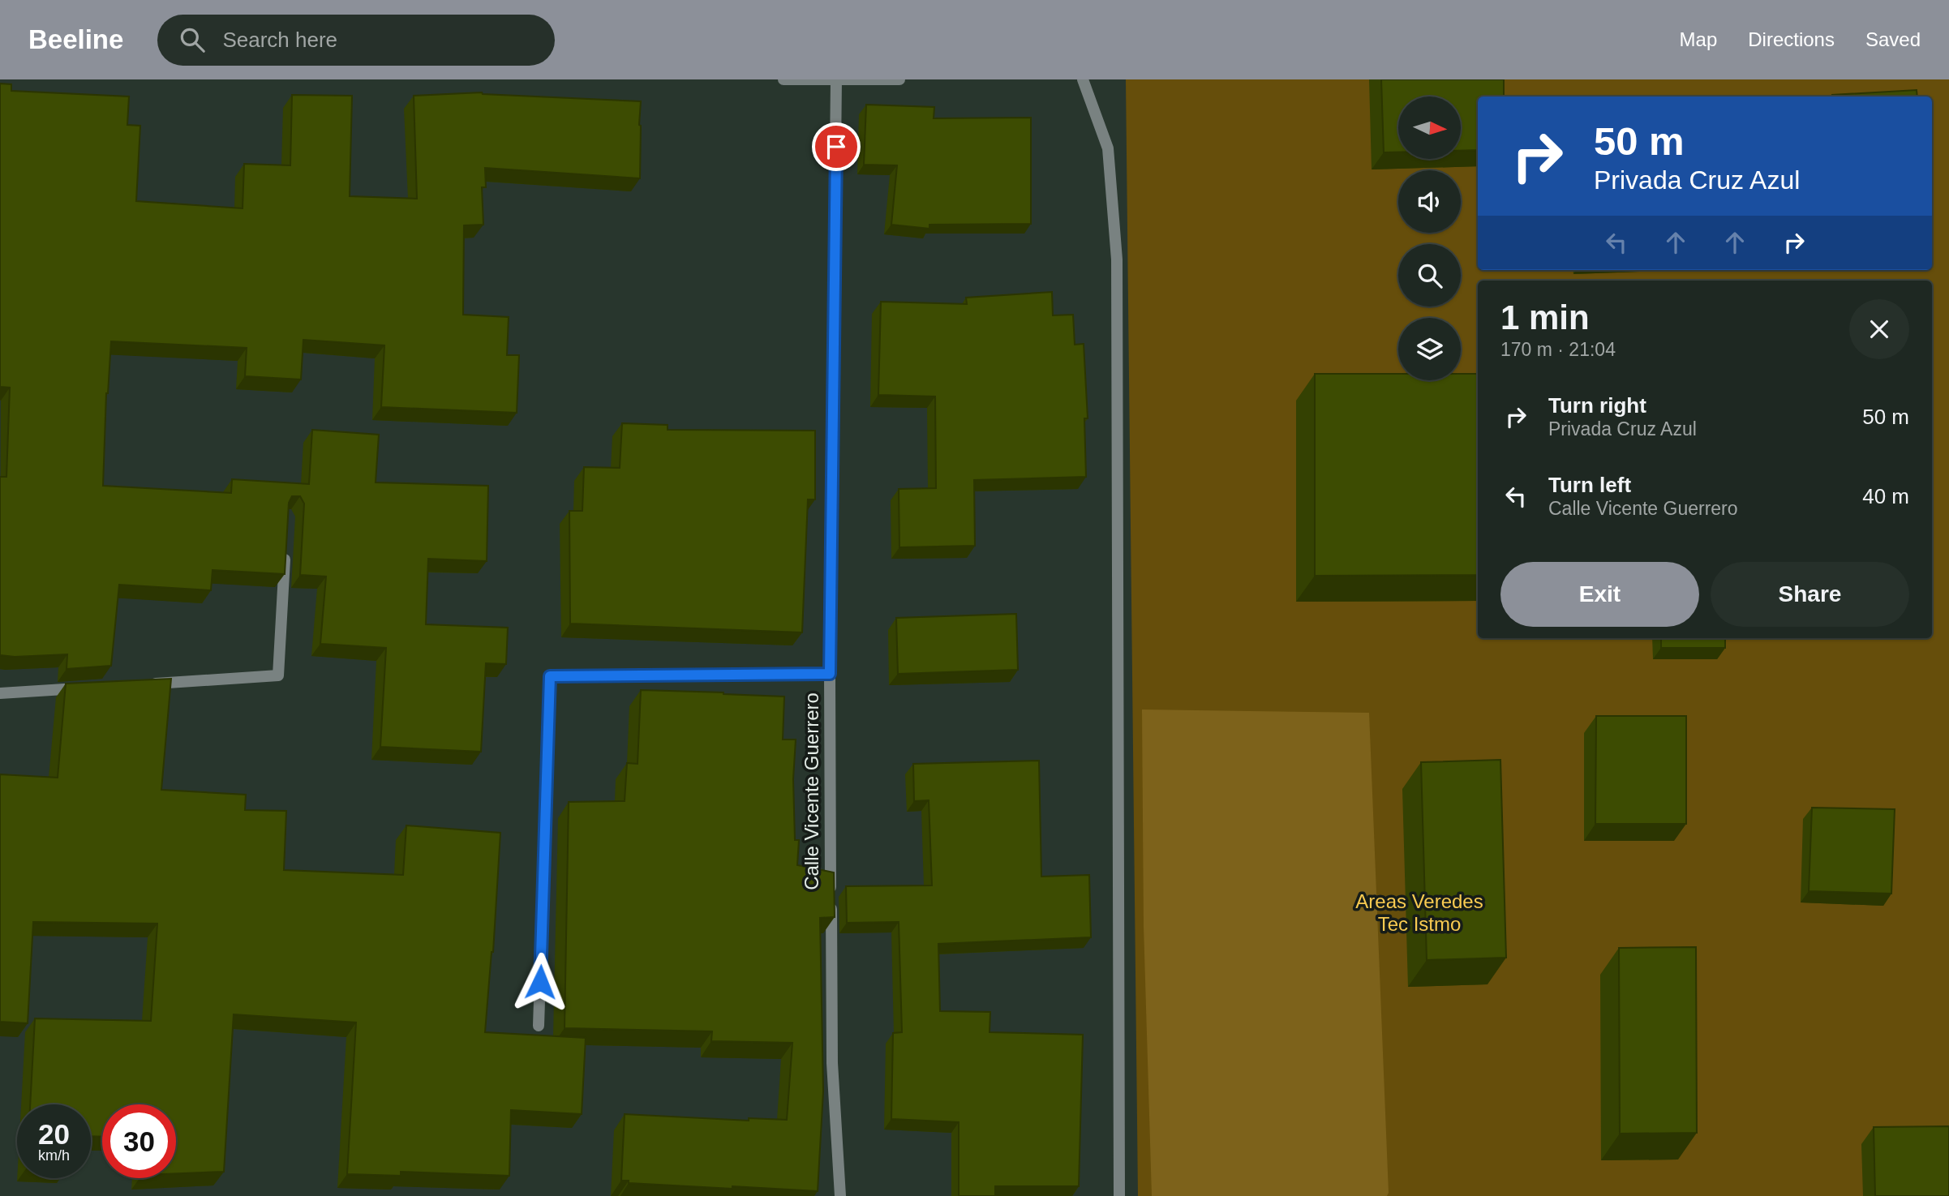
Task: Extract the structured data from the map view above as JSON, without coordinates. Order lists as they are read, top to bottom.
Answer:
{
  "streets": {
    "street": ["Calle Vicente Guerrero"]
  },
  "parks": ["Areas Veredes Tec Istmo"],
  "north": "right",
  "page": {
    "header": "Beeline",
    "search": "Search here",
    "nav": ["Map", "Directions", "Saved"],
    "turn": ["50 m", "Privada Cruz Azul"],
    "heading": ["1 min", "170 m · 21:04"],
    "list": [
      {
        "name": "Turn right",
        "note": "Privada Cruz Azul",
        "value": "50 m"
      },
      {
        "name": "Turn left",
        "note": "Calle Vicente Guerrero",
        "value": "40 m"
      }
    ],
    "buttons": ["Exit", "Share"],
    "speed": "20 km/h",
    "limit": "30"
  }
}
